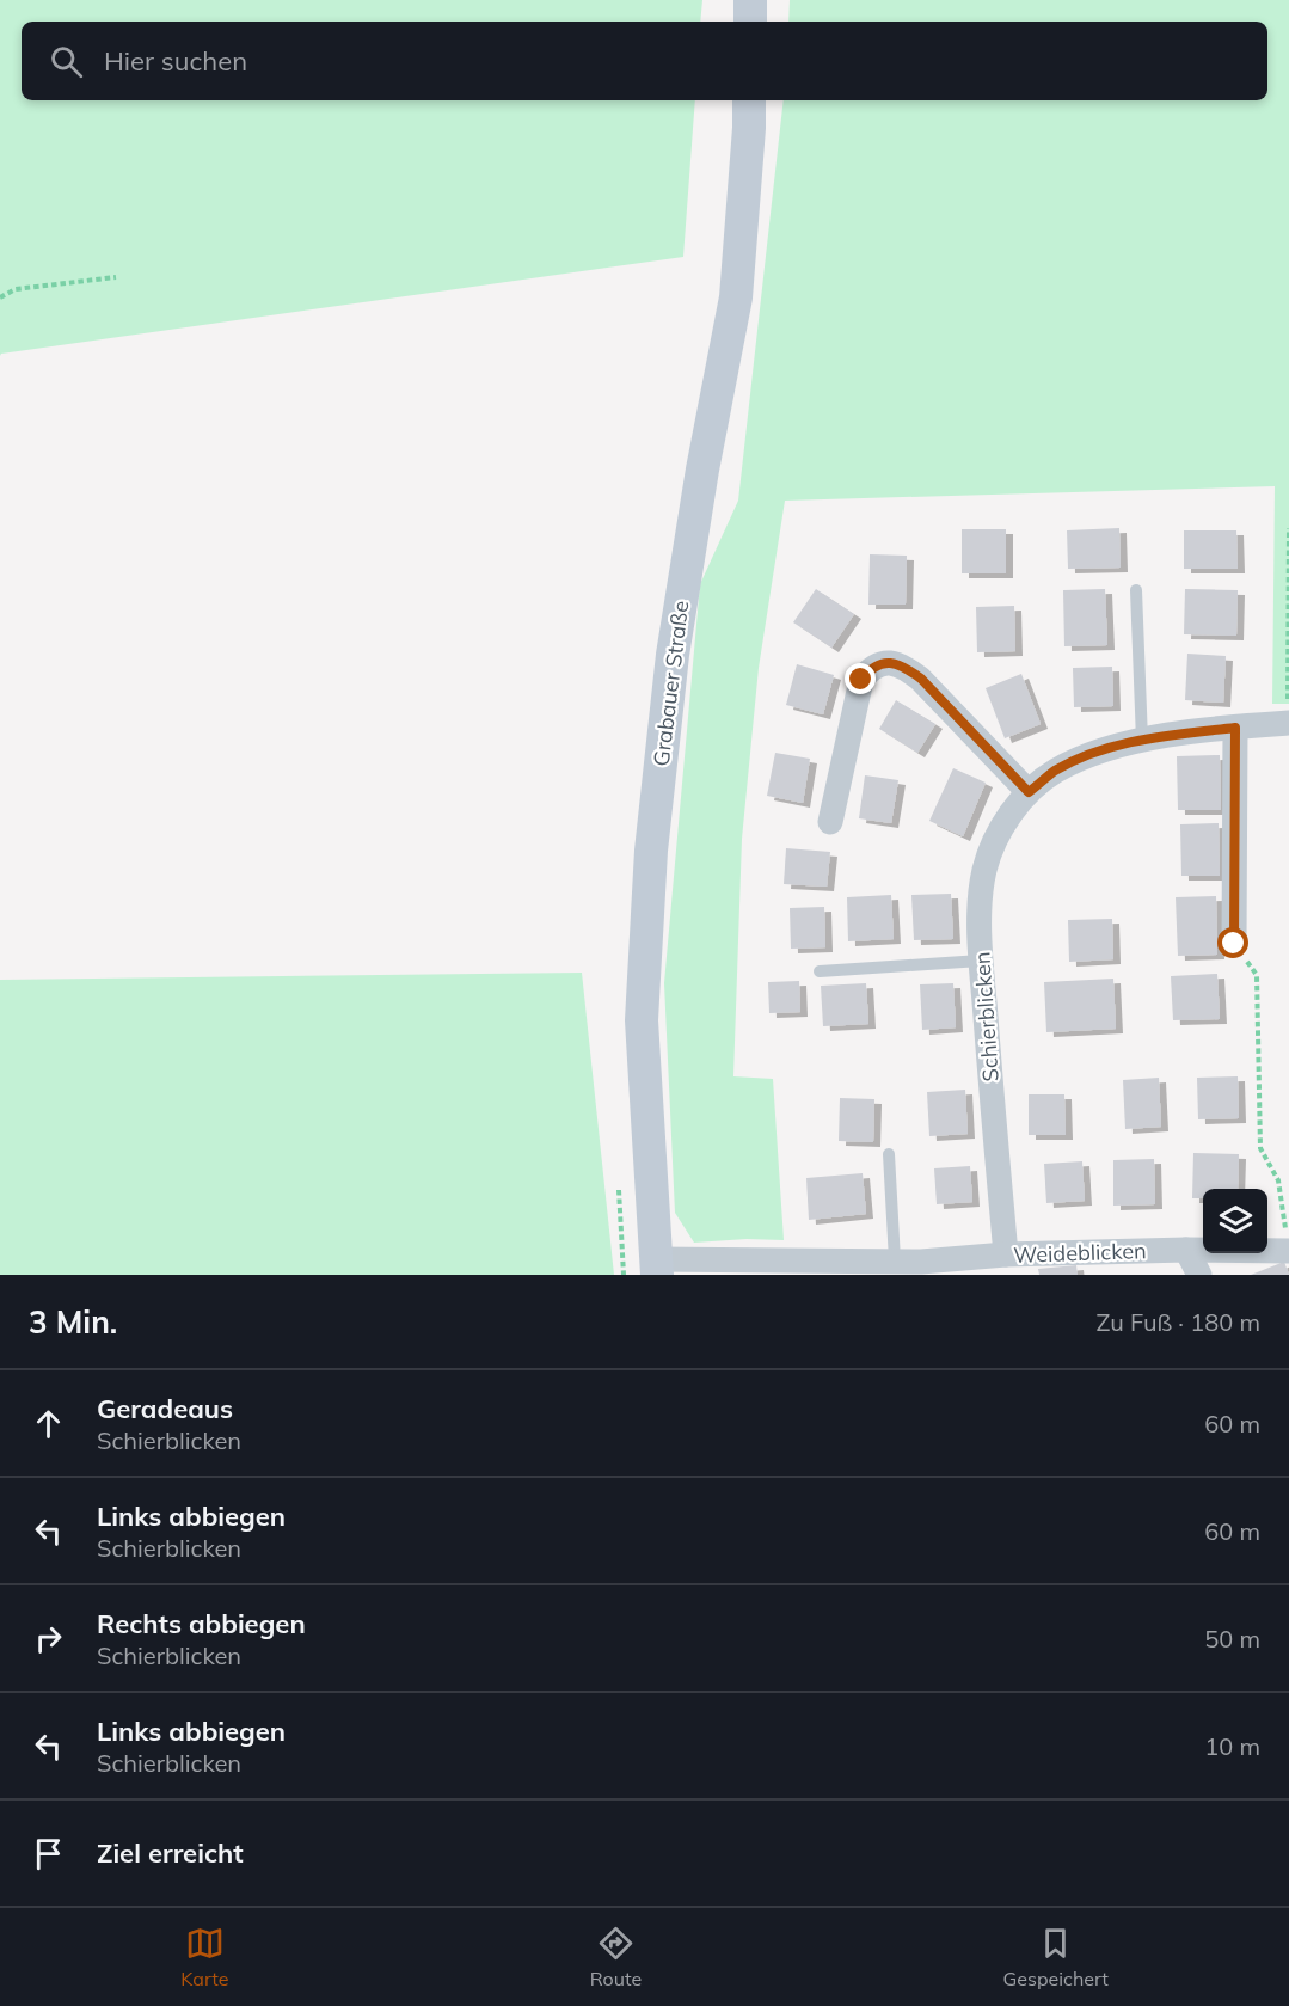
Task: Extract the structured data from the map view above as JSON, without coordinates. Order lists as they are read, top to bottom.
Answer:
{
  "streets": {
    "main road": ["Grabauer Straße"],
    "street": ["Schierblicken", "Weideblicken"]
  },
  "crossings": [
    ["Grabauer Straße", "Weideblicken"],
    ["Schierblicken", "Weideblicken"]
  ],
  "page": {
    "search": "Hier suchen",
    "heading": ["3 Min.", "Zu Fuß · 180 m"],
    "list": [
      ["Geradeaus", "Schierblicken", "60 m"],
      ["Links abbiegen", "Schierblicken", "60 m"],
      ["Rechts abbiegen", "Schierblicken", "50 m"],
      ["Links abbiegen", "Schierblicken", "10 m"],
      "Ziel erreicht"
    ],
    "nav": ["Karte", "Route", "Gespeichert"]
  }
}
